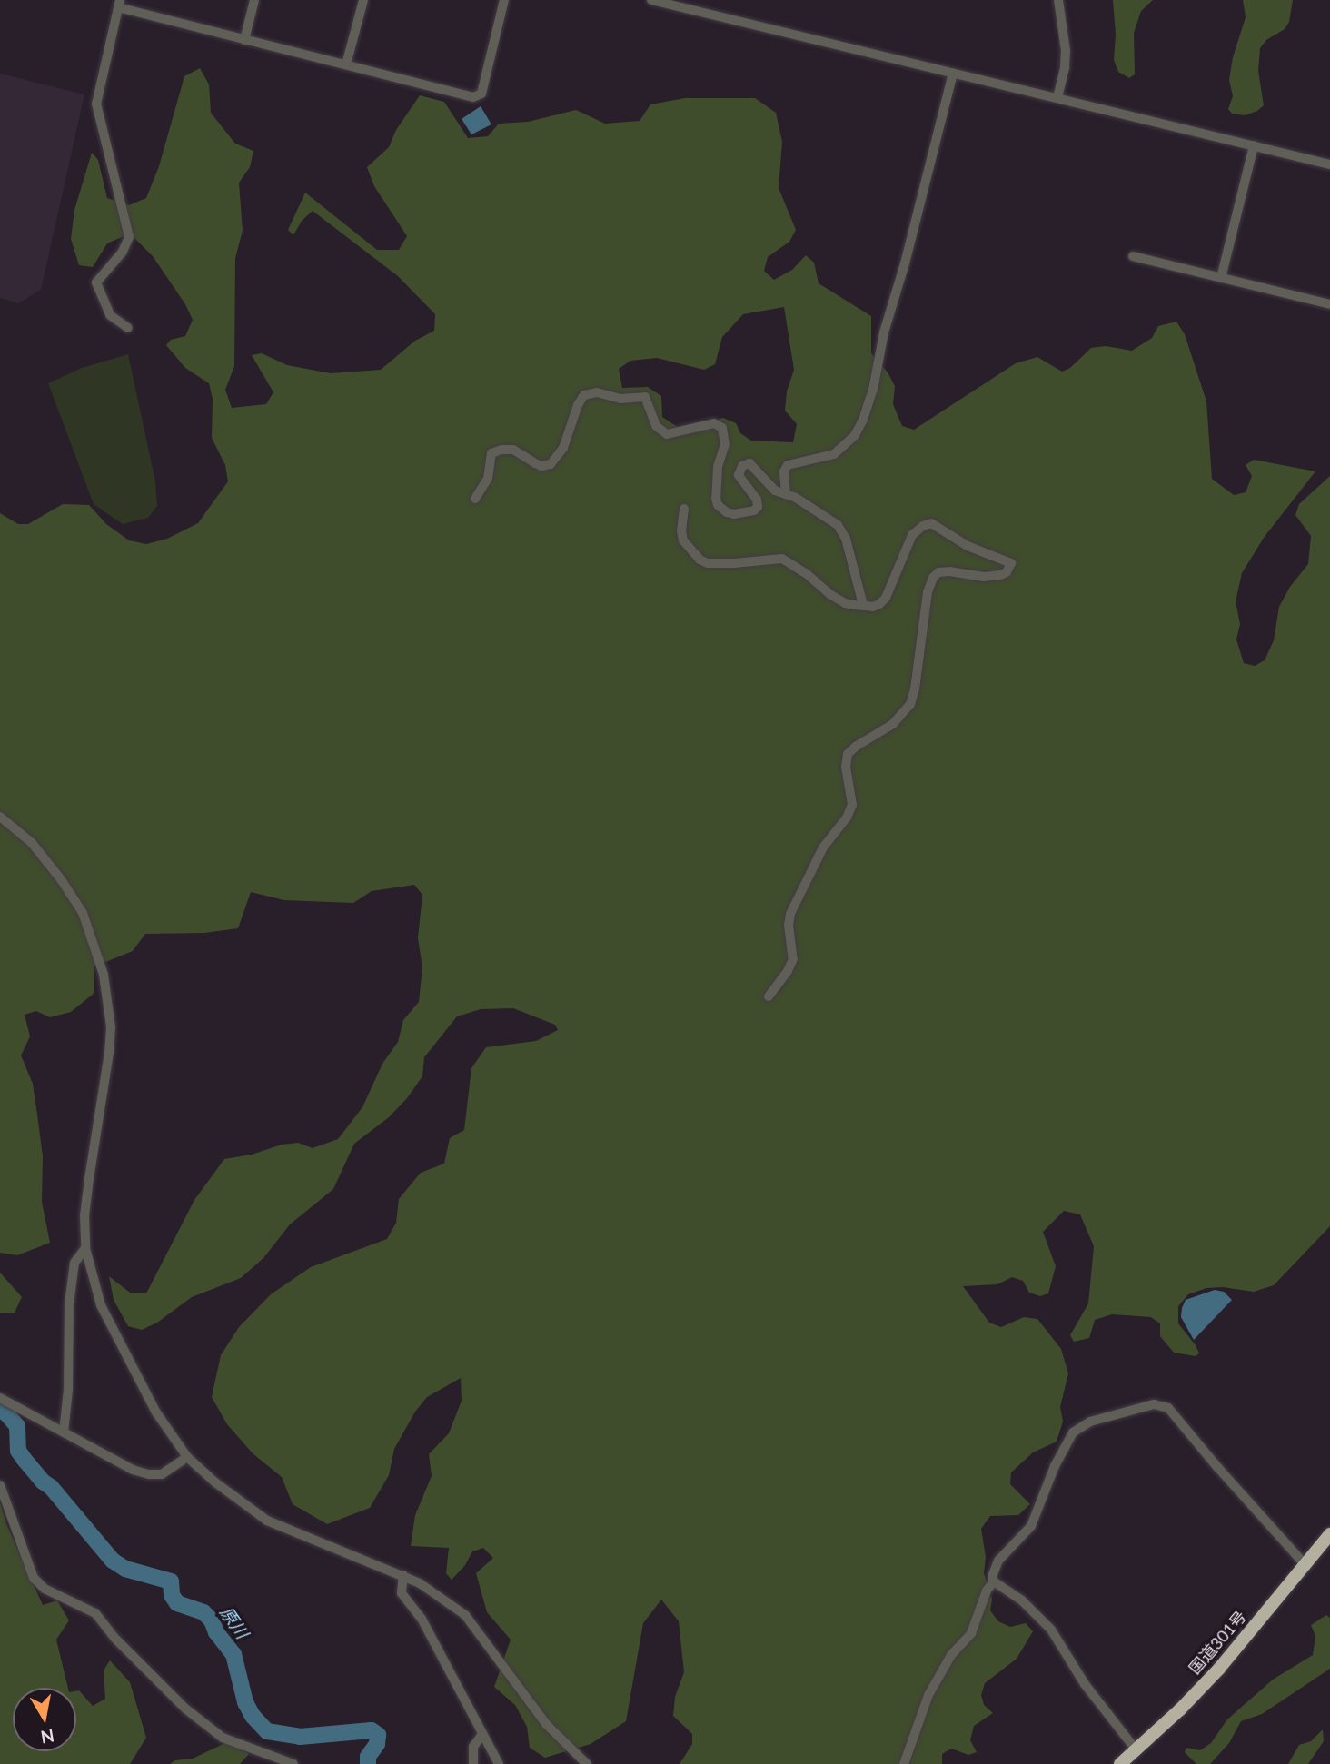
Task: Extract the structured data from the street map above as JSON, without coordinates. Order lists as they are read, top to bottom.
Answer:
{
  "streets": {
    "highway": ["国道301号"]
  },
  "water": ["原川"],
  "north": "bottom"
}
